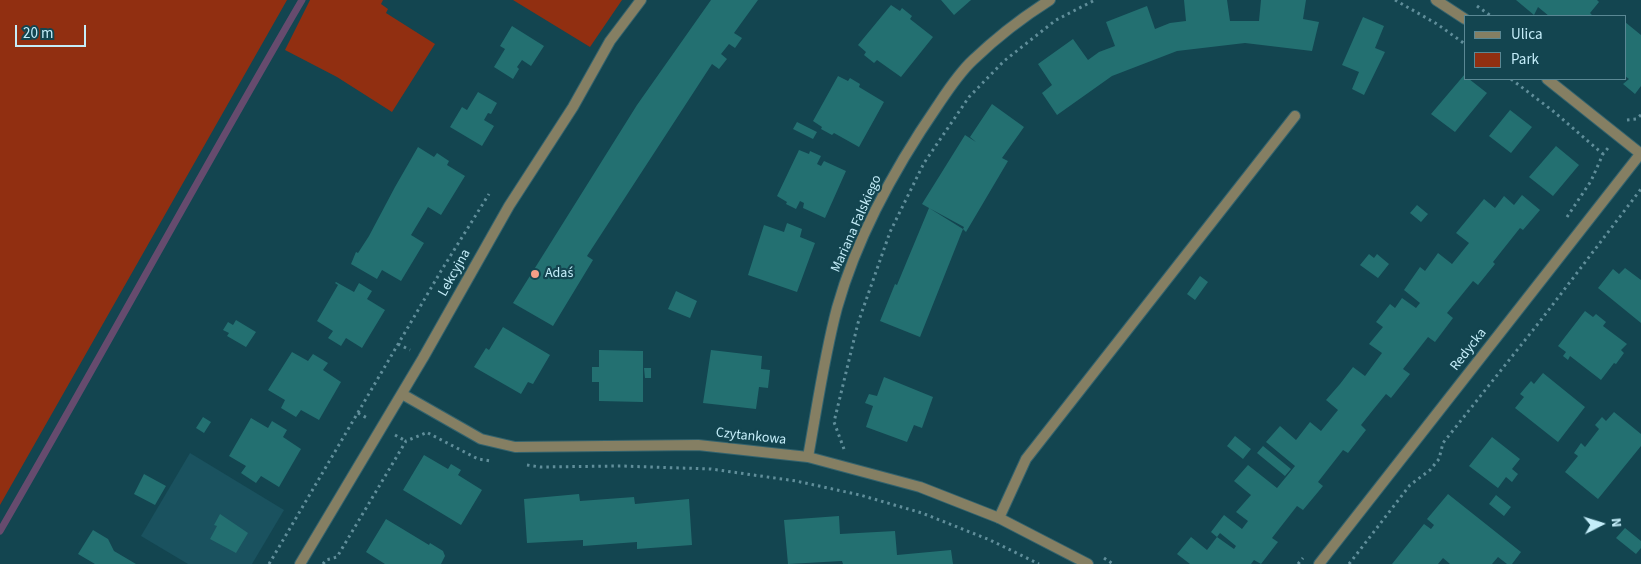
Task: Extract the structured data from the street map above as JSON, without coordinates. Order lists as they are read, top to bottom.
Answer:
{
  "streets": {
    "street": [
      "Mariana Falskiego",
      "Lekcyjna",
      "Redycka",
      "Czytankowa"
    ]
  },
  "crossings": [
    ["Mariana Falskiego", "Czytankowa"],
    ["Lekcyjna", "Czytankowa"]
  ],
  "places": ["Adaś"],
  "legend": ["Ulica", "Park"],
  "scale_bar": "20 m",
  "north": "right"
}
